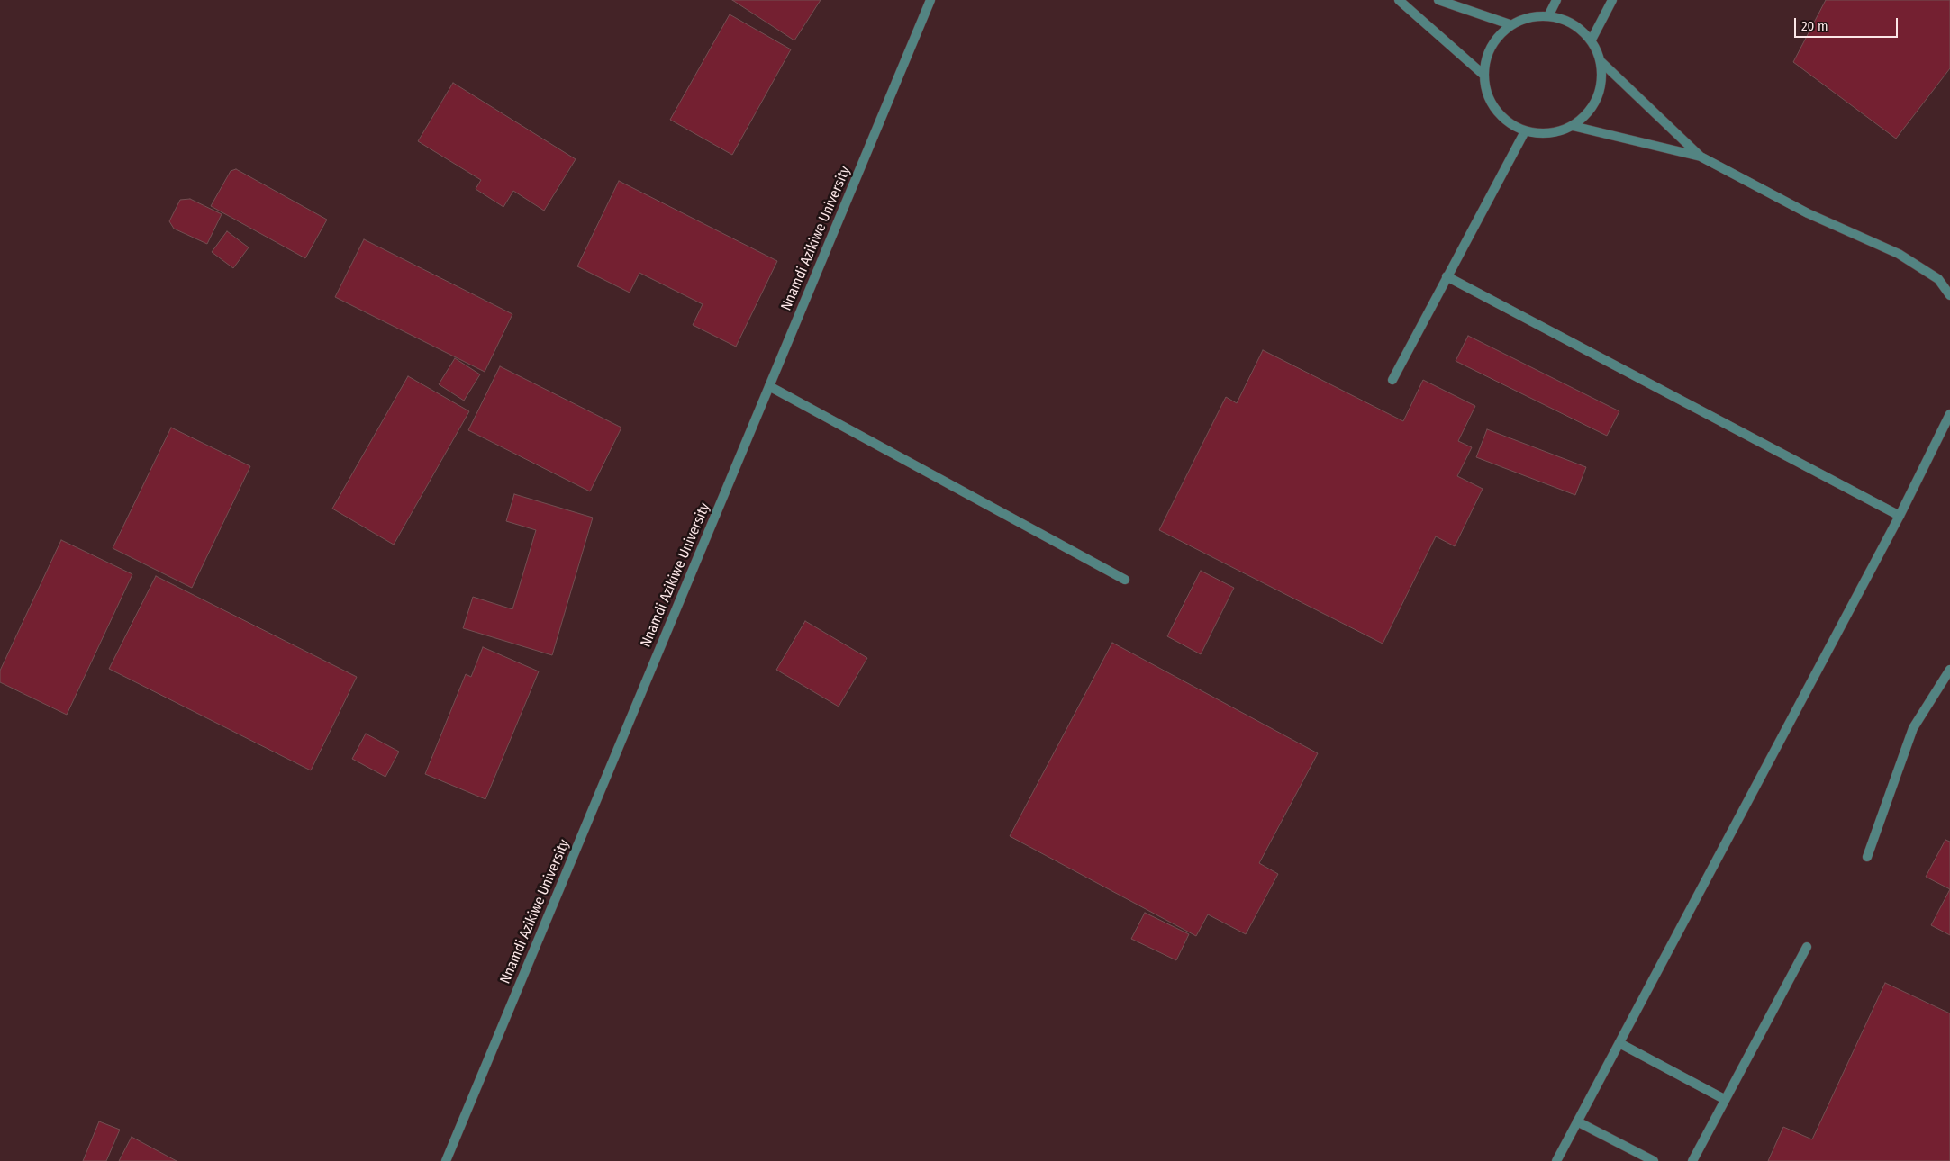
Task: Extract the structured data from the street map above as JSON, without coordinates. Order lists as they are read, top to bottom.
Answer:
{
  "streets": {
    "street": ["Nnamdi Azikiwe University"]
  },
  "scale_bar": "20 m"
}
